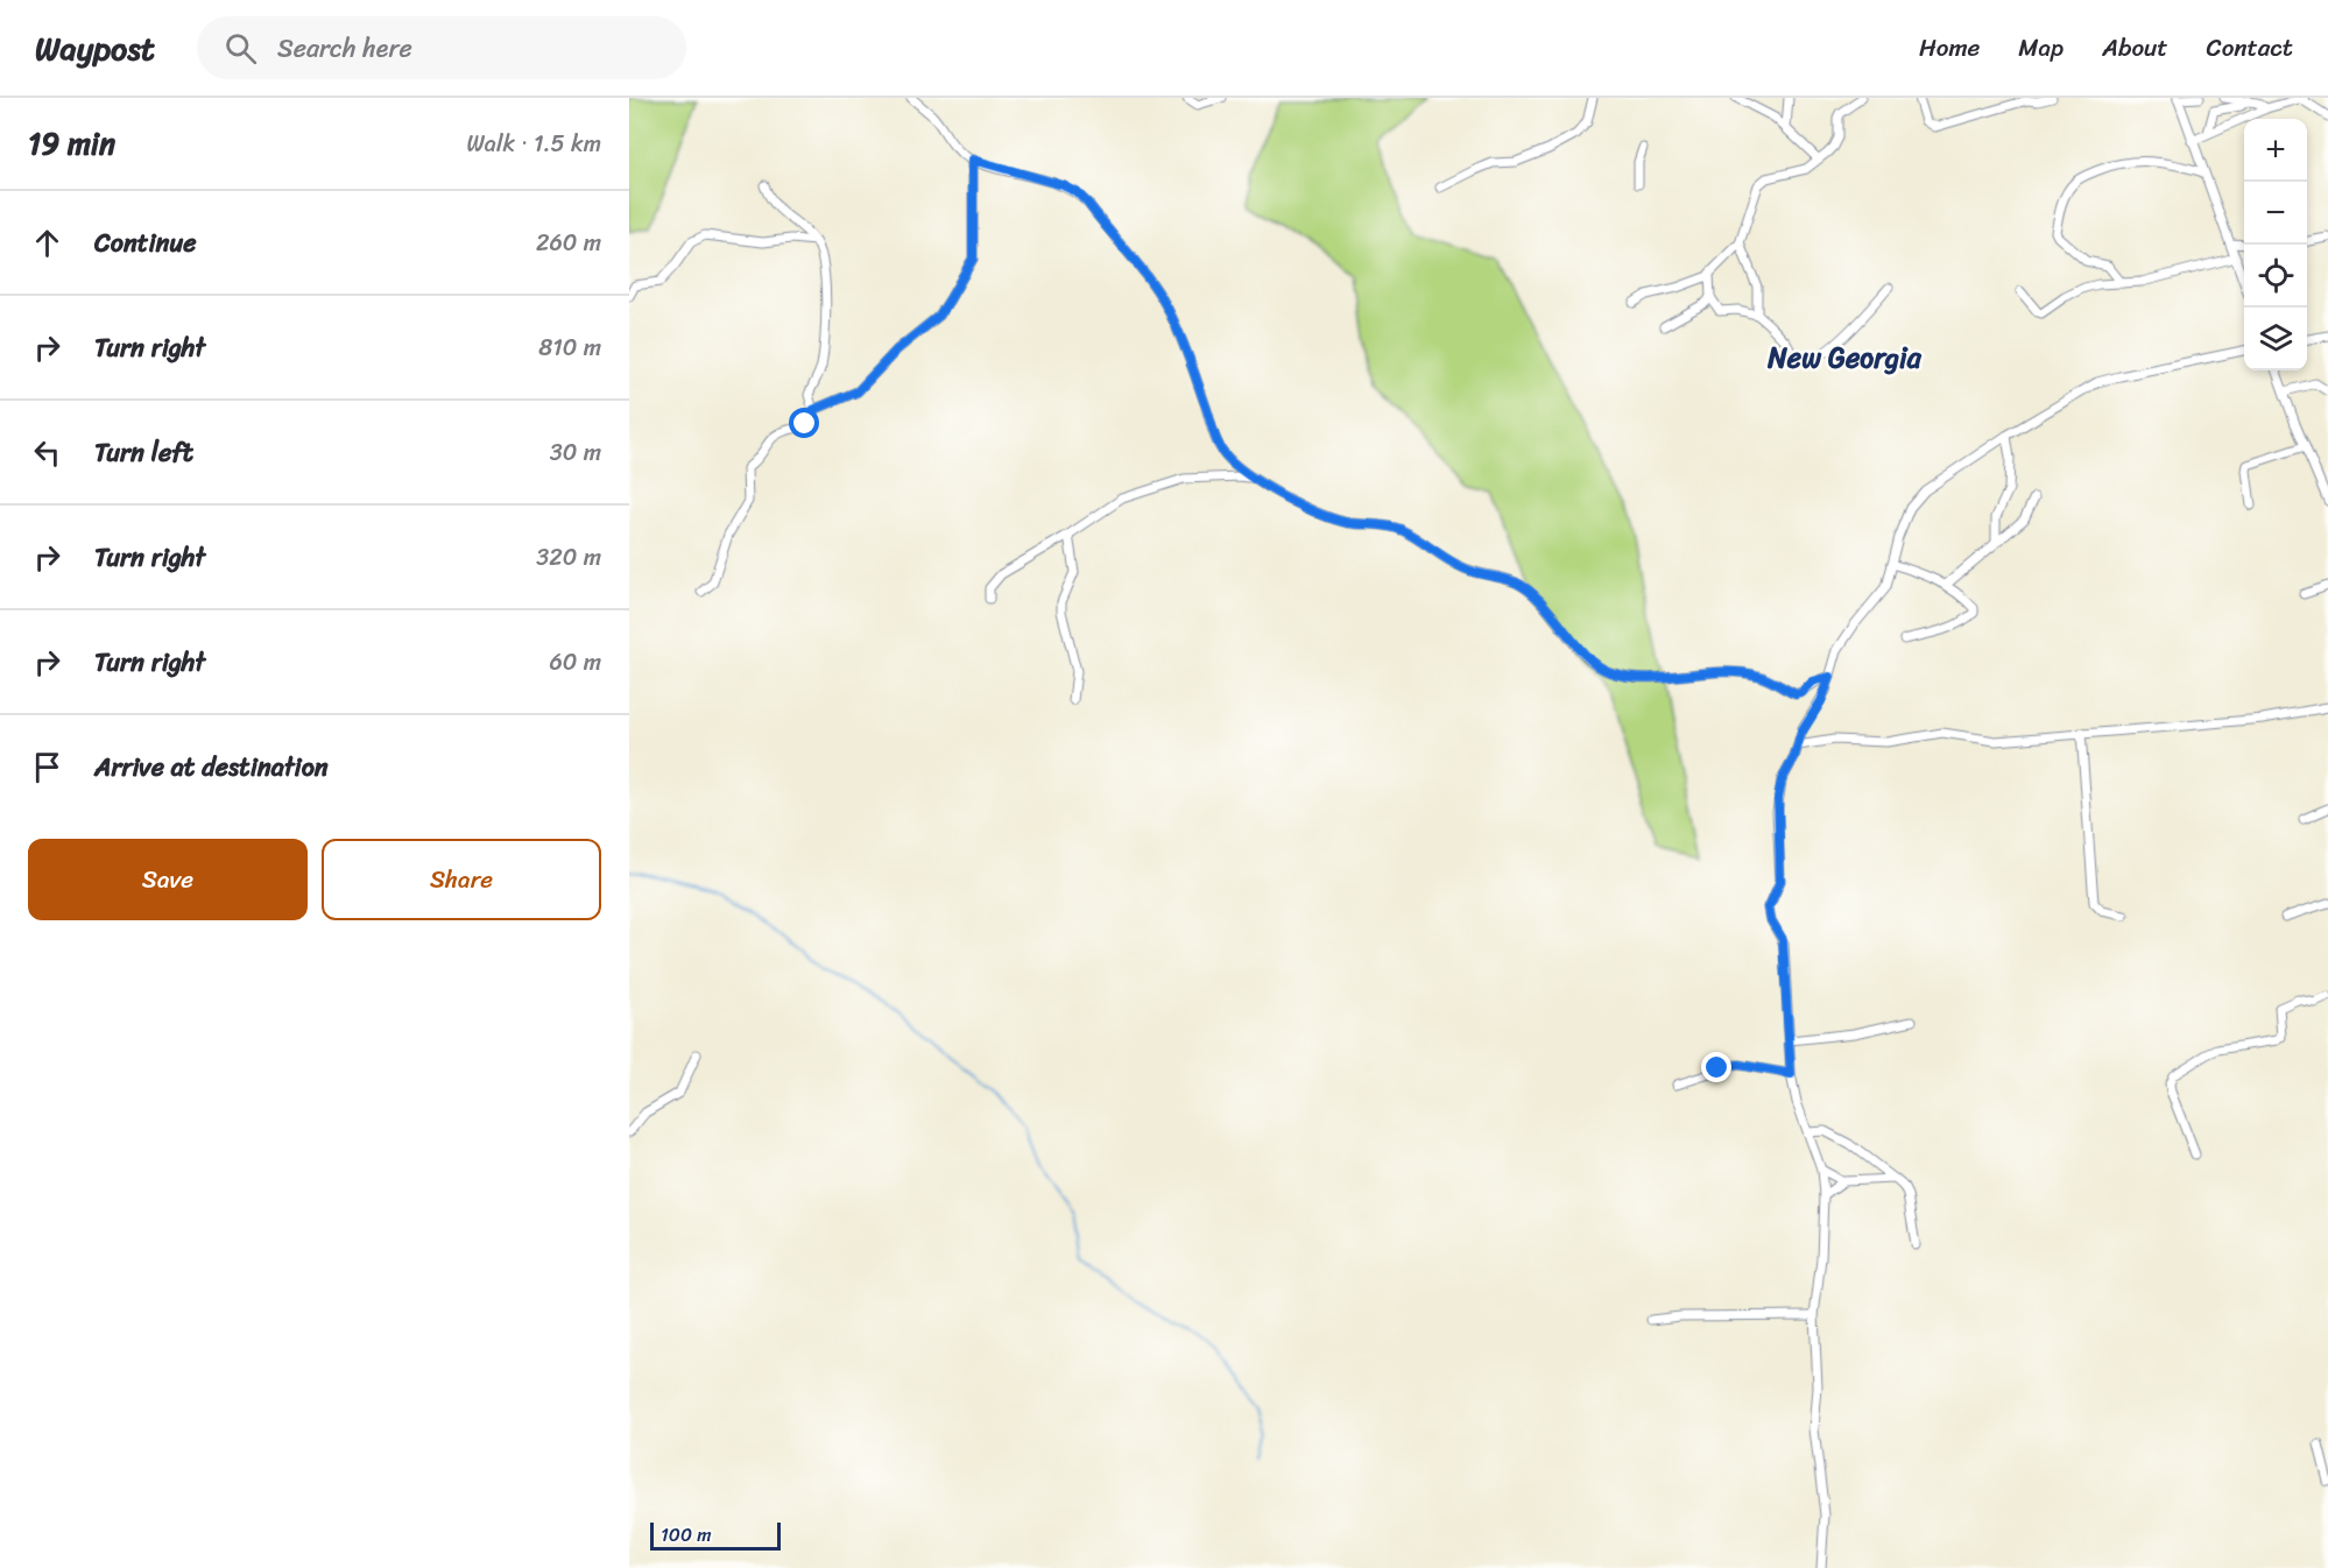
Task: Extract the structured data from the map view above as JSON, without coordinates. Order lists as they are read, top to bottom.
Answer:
{
  "districts": ["New Georgia"],
  "scale_bar": "100 m",
  "page": {
    "header": "Waypost",
    "search": "Search here",
    "nav": [
      "Home",
      "Map",
      "About",
      "Contact"
    ],
    "heading": ["19 min", "Walk · 1.5 km"],
    "map_buttons": ["+", "−"],
    "list": [
      ["Continue", "260 m"],
      ["Turn right", "810 m"],
      ["Turn left", "30 m"],
      ["Turn right", "320 m"],
      ["Turn right", "60 m"],
      "Arrive at destination"
    ],
    "buttons": ["Save", "Share"],
    "scale": "100 m"
  }
}
